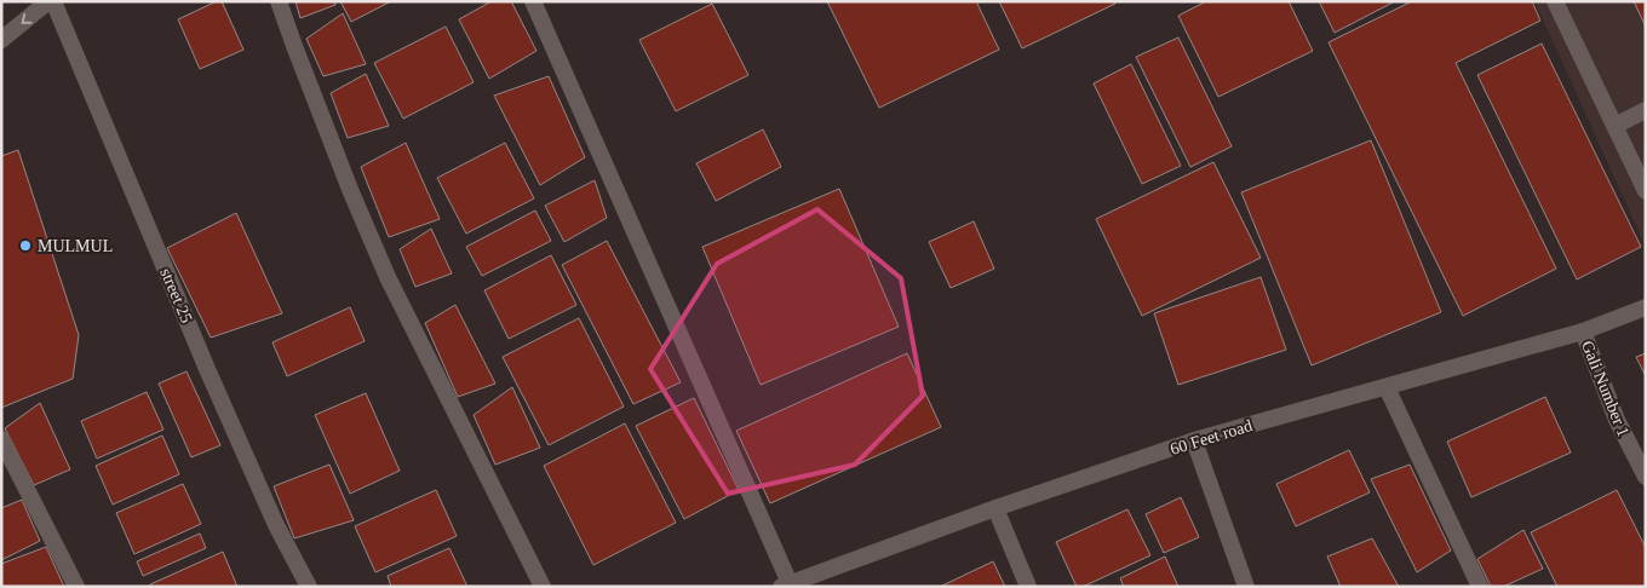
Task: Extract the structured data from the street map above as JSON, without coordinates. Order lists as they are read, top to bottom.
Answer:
{
  "streets": {
    "street": ["street 25", "Gali Number 1", "60 Feet road"]
  },
  "crossings": [
    ["Gali Number 1", "60 Feet road"]
  ],
  "places": ["MULMUL"]
}
